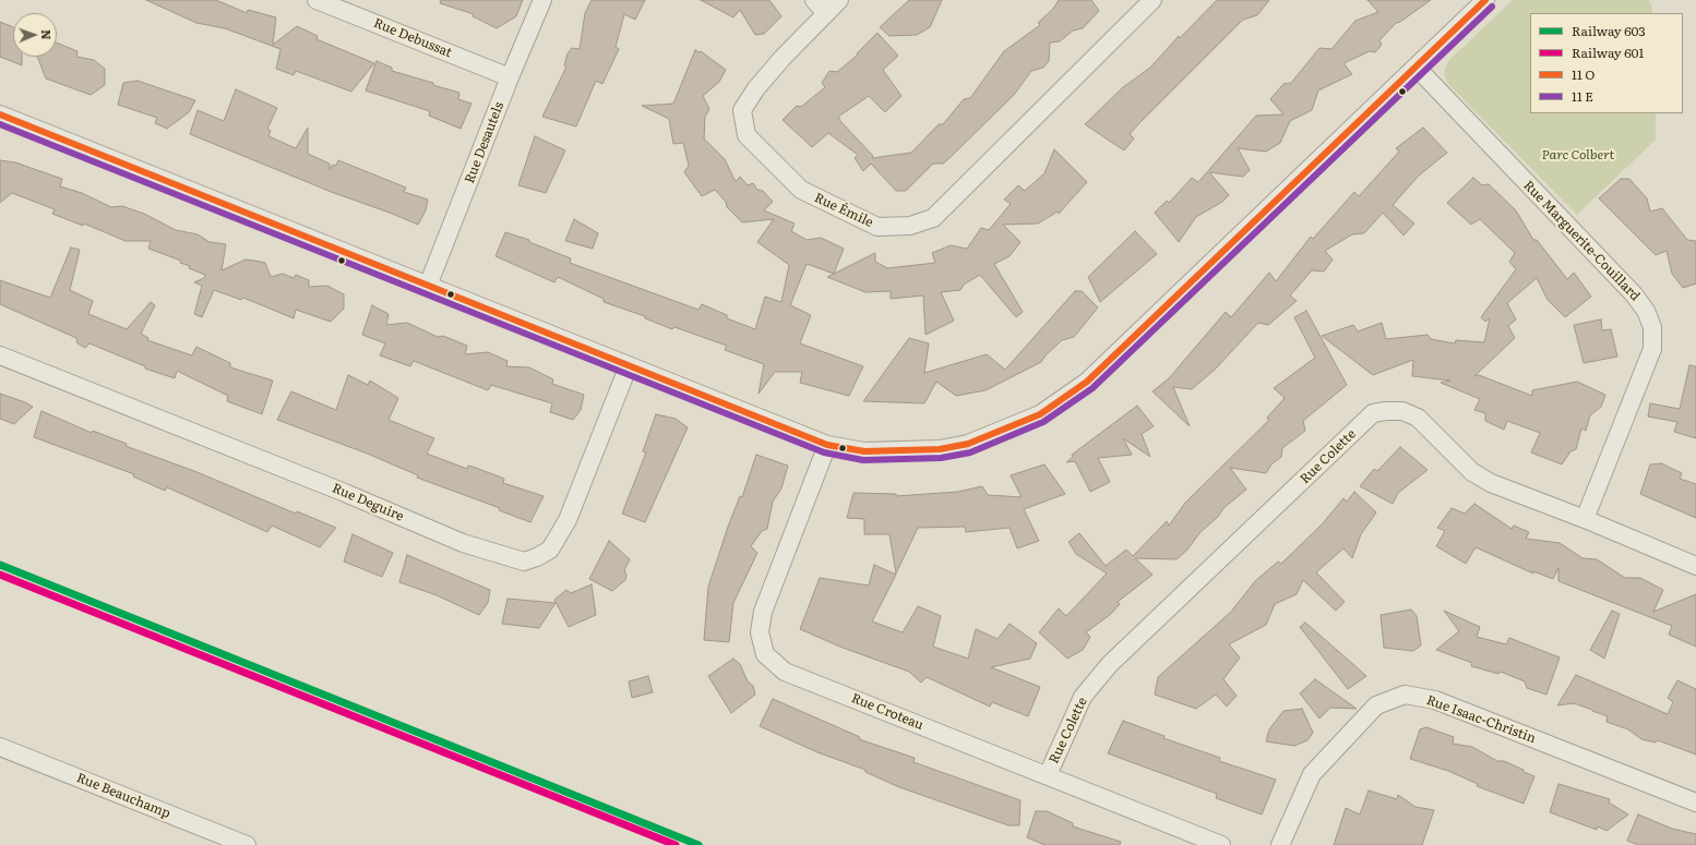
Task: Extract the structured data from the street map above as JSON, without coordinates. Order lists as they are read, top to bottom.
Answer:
{
  "streets": {
    "street": [
      "Rue Debussat",
      "Rue Desautels",
      "Rue Émile",
      "Rue Marguerite-Couillard",
      "Rue Colette",
      "Rue Deguire",
      "Rue Croteau",
      "Rue Isaac-Christin",
      "Rue Beauchamp"
    ]
  },
  "crossings": [
    ["Rue Debussat", "Rue Desautels"],
    ["Rue Marguerite-Couillard", "Rue Colette"],
    ["Rue Colette", "Rue Croteau"]
  ],
  "parks": ["Parc Colbert"],
  "lines": ["rail line 603", "rail line 601"],
  "legend": [
    "Railway 603",
    "Railway 601",
    "11 O",
    "11 E"
  ],
  "north": "right"
}
